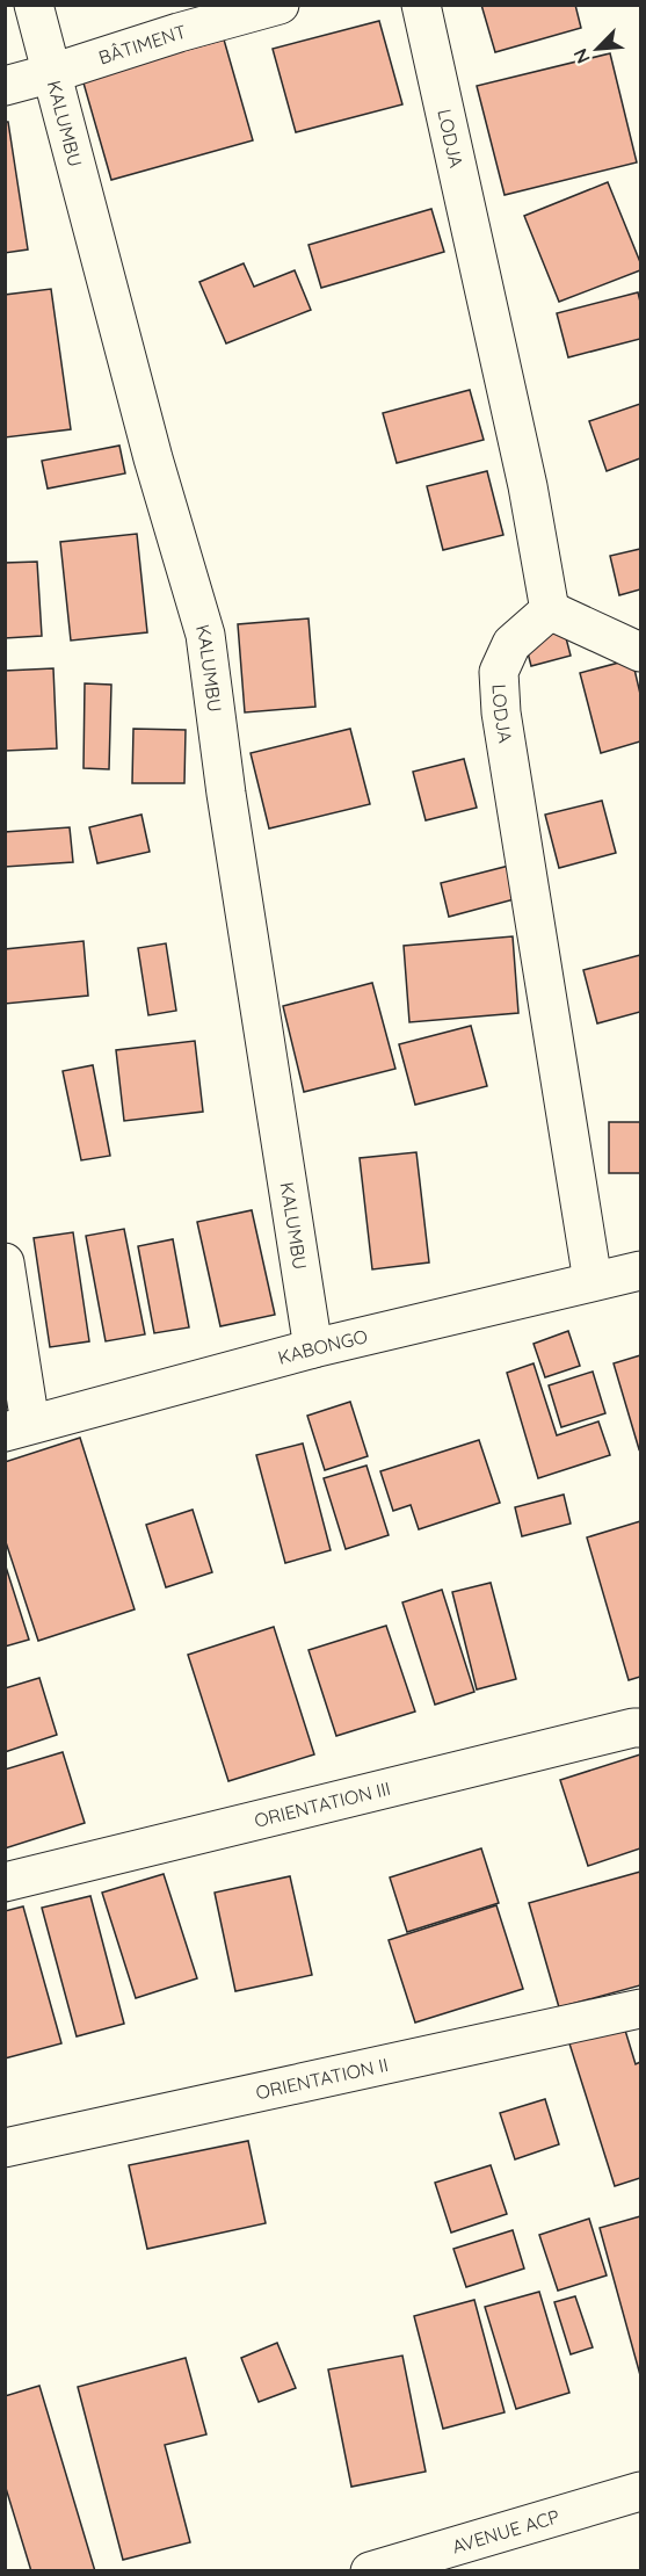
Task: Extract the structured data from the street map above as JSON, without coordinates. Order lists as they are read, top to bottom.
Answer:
{
  "streets": {
    "street": [
      "BÂTIMENT",
      "KALUMBU",
      "LODJA",
      "KABONGO",
      "ORIENTATION III",
      "ORIENTATION II",
      "AVENUE ACP"
    ]
  },
  "crossings": [
    ["BÂTIMENT", "KALUMBU"],
    ["KALUMBU", "KABONGO"],
    ["LODJA", "KABONGO"]
  ],
  "north": "bottom left"
}
